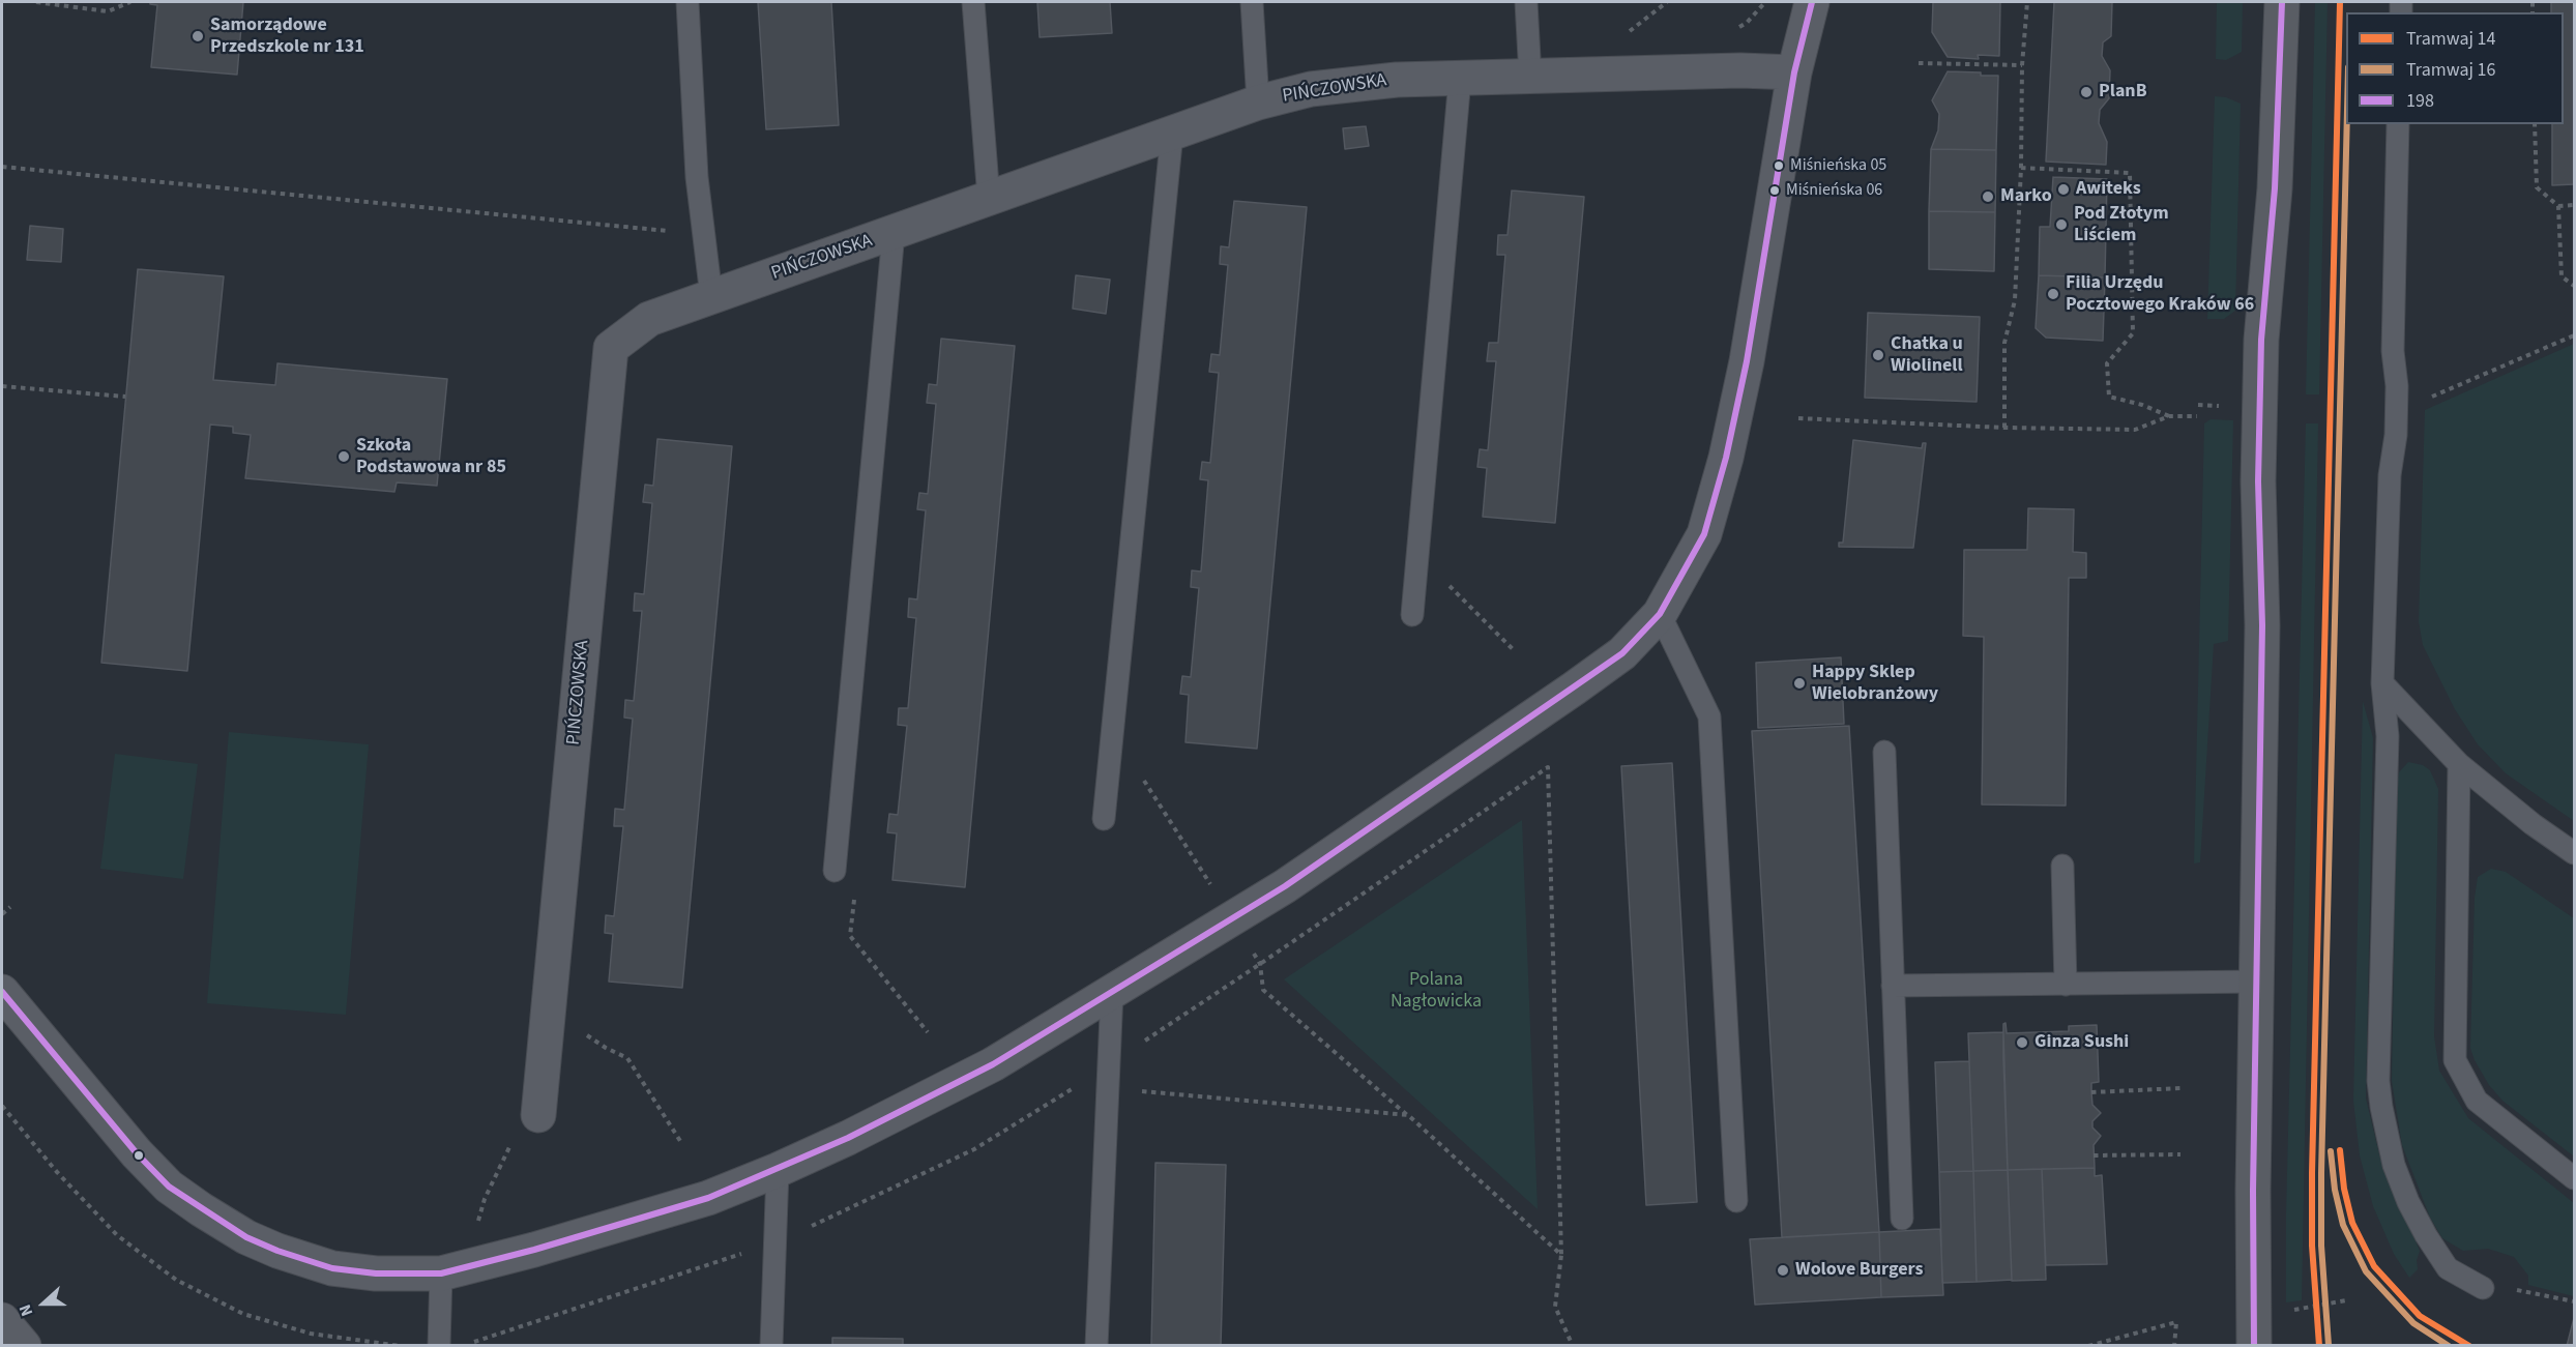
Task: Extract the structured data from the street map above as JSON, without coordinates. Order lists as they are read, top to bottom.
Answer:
{
  "streets": {
    "street": ["PIŃCZOWSKA"]
  },
  "parks": ["Polana Nagłowicka"],
  "places": [
    "Samorządowe Przedszkole nr 131",
    "PlanB",
    "Miśnieńska 05",
    "Awiteks",
    "Miśnieńska 06",
    "Marko",
    "Pod Złotym Liściem",
    "Filia Urzędu Pocztowego Kraków 66",
    "Chatka u Wiolinell",
    "Szkoła Podstawowa nr 85",
    "Happy Sklep Wielobranżowy",
    "Ginza Sushi",
    "Wolove Burgers"
  ],
  "lines": ["tram line 14", "transit line 198", "tram line 16"],
  "legend": ["Tramwaj 14", "Tramwaj 16", "198"],
  "north": "left"
}
